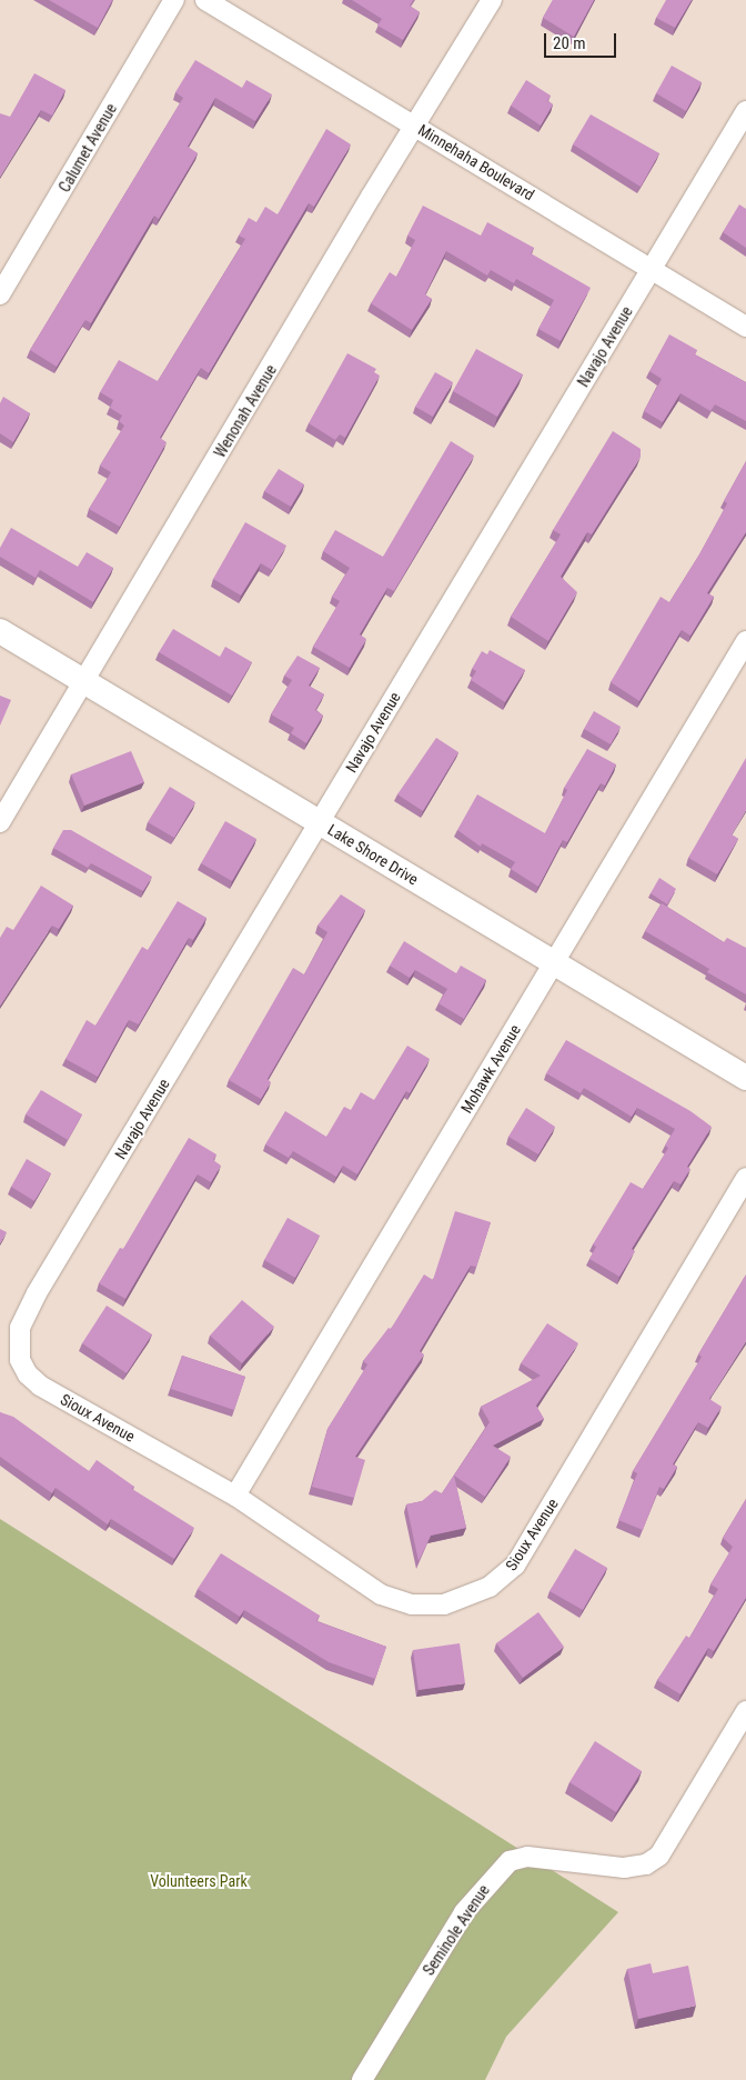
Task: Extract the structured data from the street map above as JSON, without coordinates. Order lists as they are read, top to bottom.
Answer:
{
  "streets": {
    "street": [
      "Calumet Avenue",
      "Minnehaha Boulevard",
      "Navajo Avenue",
      "Wenonah Avenue",
      "Lake Shore Drive",
      "Mohawk Avenue",
      "Sioux Avenue",
      "Seminole Avenue"
    ]
  },
  "crossings": [
    ["Minnehaha Boulevard", "Navajo Avenue"],
    ["Minnehaha Boulevard", "Wenonah Avenue"],
    ["Navajo Avenue", "Lake Shore Drive"],
    ["Navajo Avenue", "Sioux Avenue"],
    ["Wenonah Avenue", "Lake Shore Drive"],
    ["Lake Shore Drive", "Mohawk Avenue"],
    ["Mohawk Avenue", "Sioux Avenue"]
  ],
  "parks": ["Volunteers Park"],
  "scale_bar": "20 m"
}
